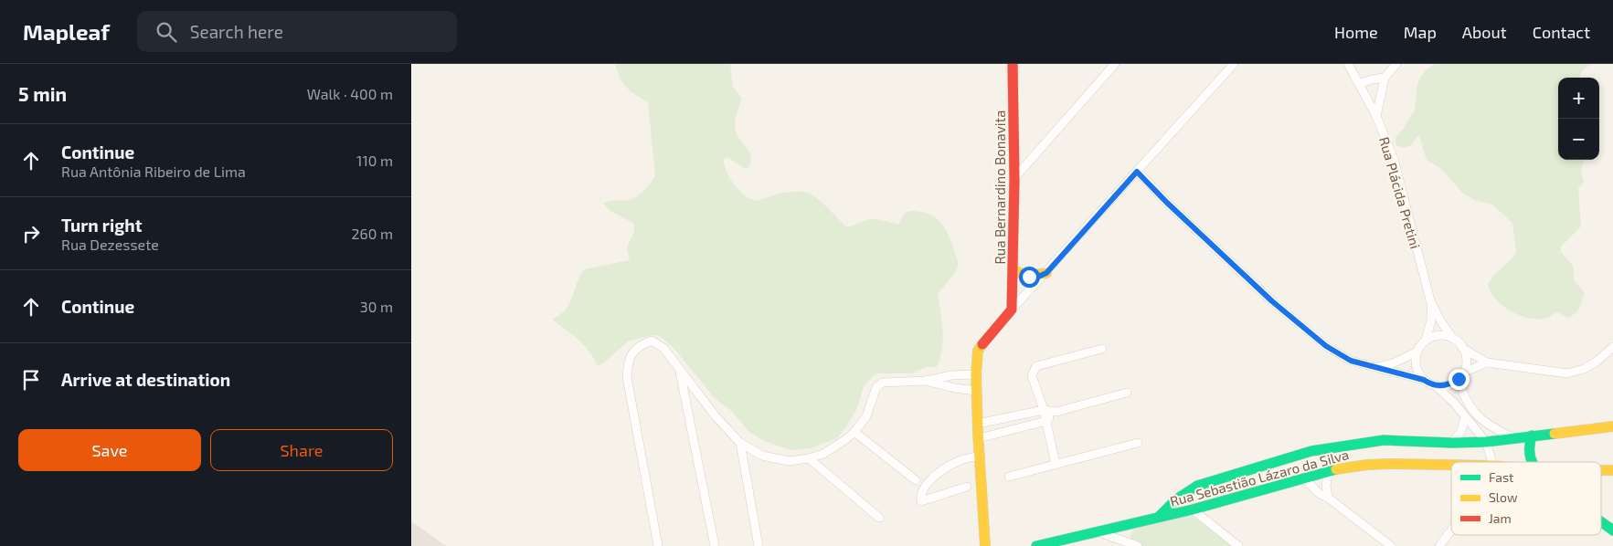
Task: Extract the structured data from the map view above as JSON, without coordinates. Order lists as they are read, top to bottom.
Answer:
{
  "streets": {
    "street": ["Rua Bernardino Bonavita", "Rua Plácida Pretini", "Rua Sebastião Lázaro da Silva"]
  },
  "legend": ["Fast", "Slow", "Jam"],
  "page": {
    "header": "Mapleaf",
    "search": "Search here",
    "nav": [
      "Home",
      "Map",
      "About",
      "Contact"
    ],
    "heading": ["5 min", "Walk · 400 m"],
    "map_buttons": ["+", "−"],
    "list": [
      ["Continue", "Rua Antônia Ribeiro de Lima", "110 m"],
      ["Turn right", "Rua Dezessete", "260 m"],
      ["Continue", "30 m"],
      "Arrive at destination"
    ],
    "buttons": ["Save", "Share"]
  }
}
